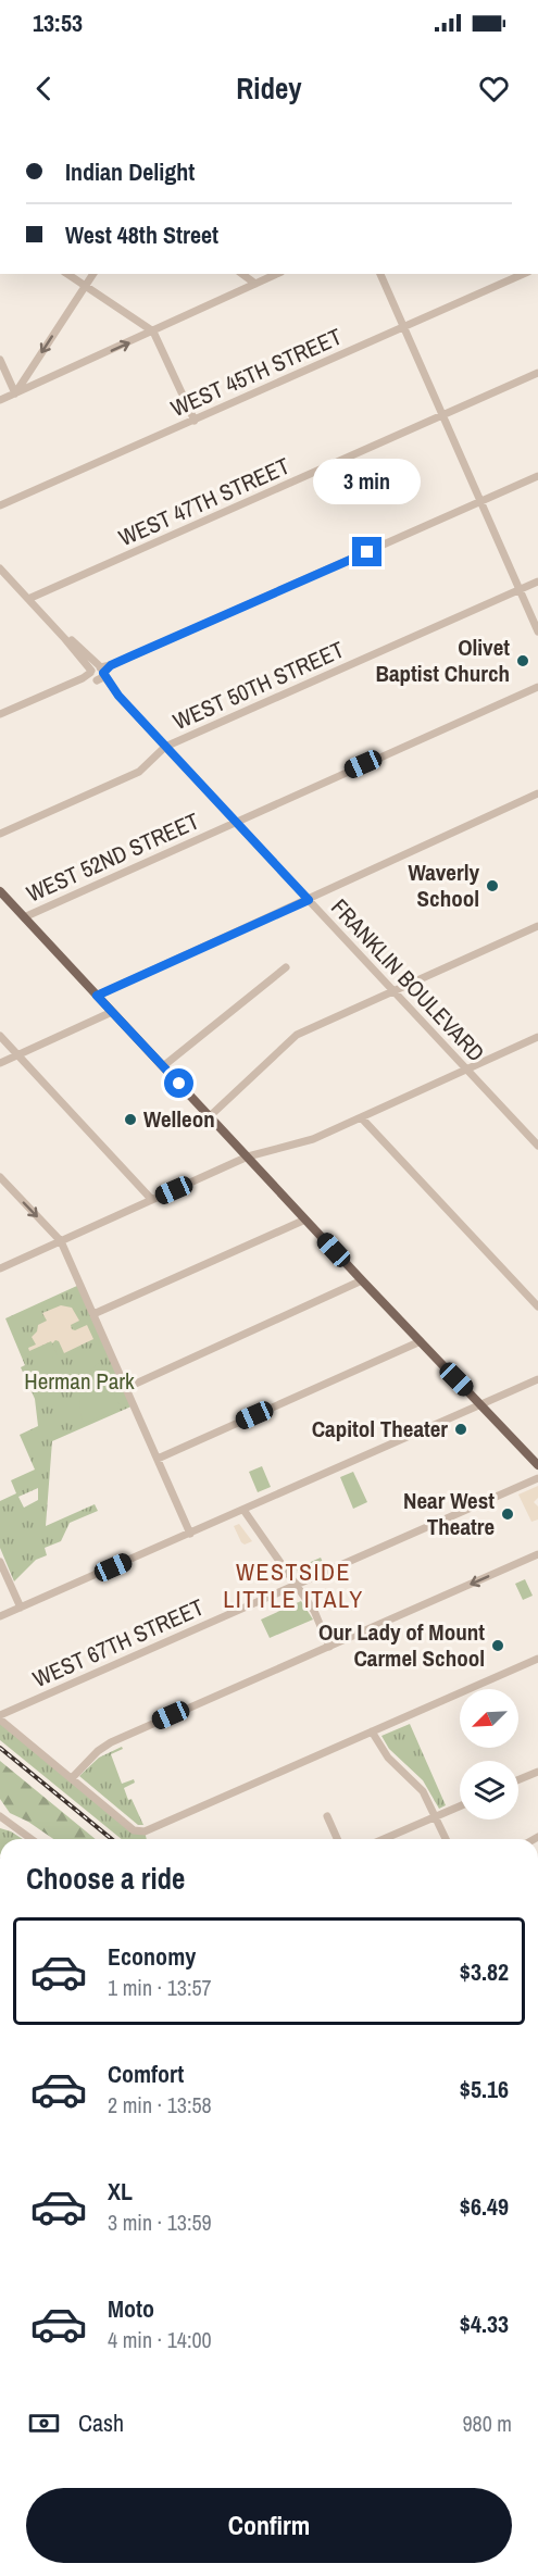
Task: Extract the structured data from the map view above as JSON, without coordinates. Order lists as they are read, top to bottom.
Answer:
{
  "streets": {
    "street": [
      "WEST 45TH STREET",
      "WEST 47TH STREET",
      "WEST 50TH STREET",
      "WEST 52ND STREET",
      "FRANKLIN BOULEVARD",
      "WEST 67TH STREET"
    ]
  },
  "crossings": [
    ["WEST 47TH STREET", "FRANKLIN BOULEVARD"],
    ["WEST 50TH STREET", "FRANKLIN BOULEVARD"],
    ["WEST 52ND STREET", "FRANKLIN BOULEVARD"]
  ],
  "districts": ["WESTSIDE LITTLE ITALY"],
  "parks": ["Herman Park"],
  "places": [
    "Olivet Baptist Church",
    "Waverly School",
    "Welleon",
    "Capitol Theater",
    "Near West Theatre",
    "Our Lady of Mount Carmel School"
  ],
  "north": "bottom left",
  "page": {
    "status": "13:53",
    "header": "Ridey",
    "banner": ["Indian Delight", "West 48th Street"],
    "bubble": "3 min",
    "heading": "Choose a ride",
    "list": [
      {
        "name": "Economy",
        "note": "1 min · 13:57",
        "value": "$3.82"
      },
      {
        "name": "Comfort",
        "note": "2 min · 13:58",
        "value": "$5.16"
      },
      {
        "name": "XL",
        "note": "3 min · 13:59",
        "value": "$6.49"
      },
      {
        "name": "Moto",
        "note": "4 min · 14:00",
        "value": "$4.33"
      }
    ],
    "pay": ["Cash", "980 m"],
    "buttons": "Confirm"
  }
}
